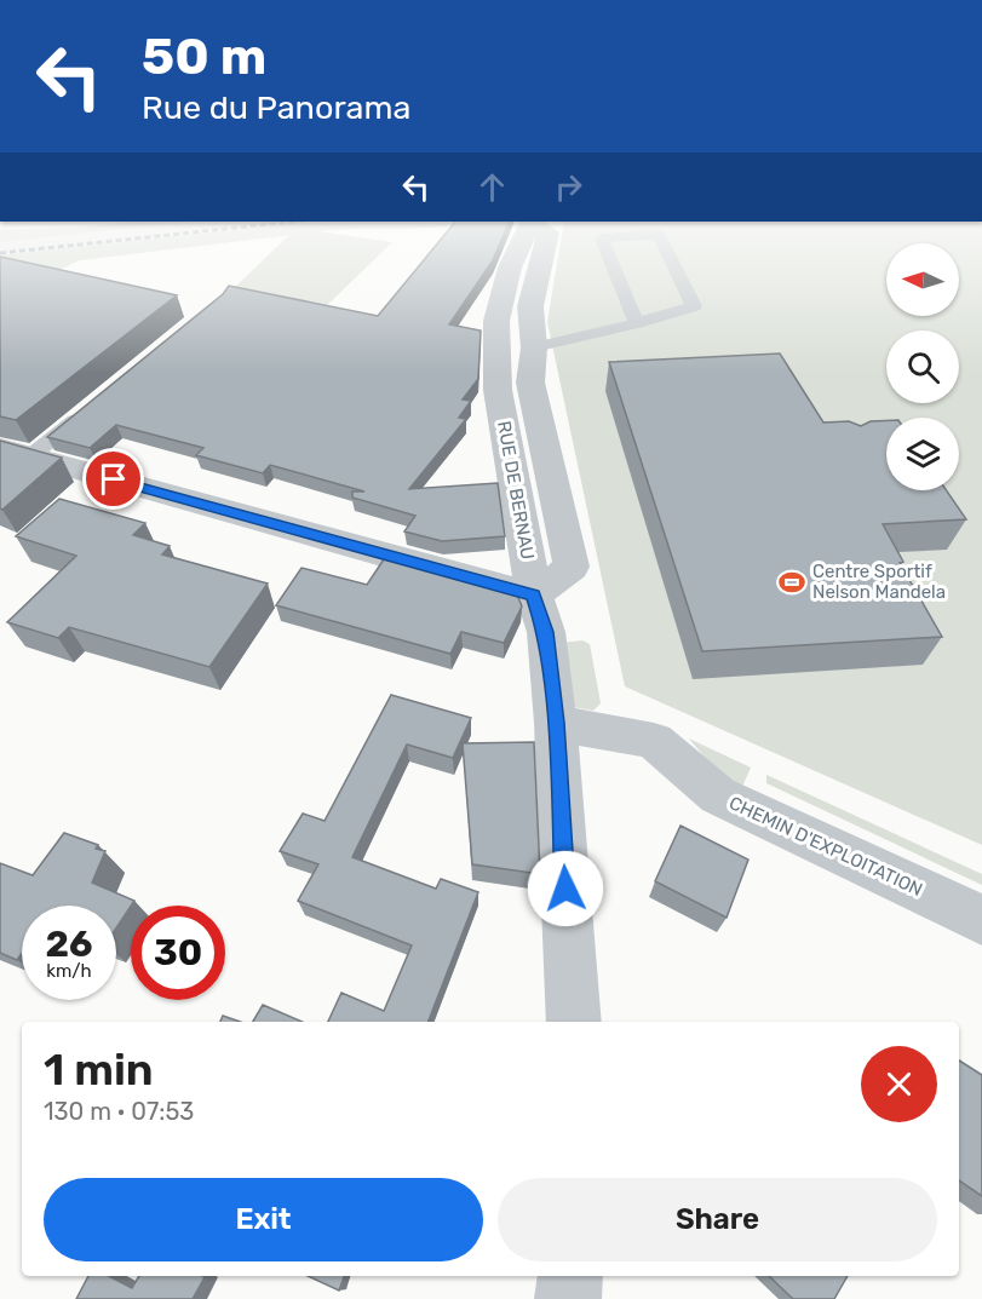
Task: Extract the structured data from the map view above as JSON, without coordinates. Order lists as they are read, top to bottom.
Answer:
{
  "streets": {
    "street": ["RUE DE BERNAU", "CHEMIN D'EXPLOITATION"]
  },
  "crossings": [
    ["RUE DE BERNAU", "CHEMIN D'EXPLOITATION"]
  ],
  "places": {
    "sports": ["Centre Sportif Nelson Mandela"]
  },
  "north": "left",
  "page": {
    "turn": ["50 m", "Rue du Panorama"],
    "speed": "26 km/h",
    "limit": "30",
    "heading": ["1 min", "130 m · 07:53"],
    "buttons": ["Exit", "Share"]
  }
}
